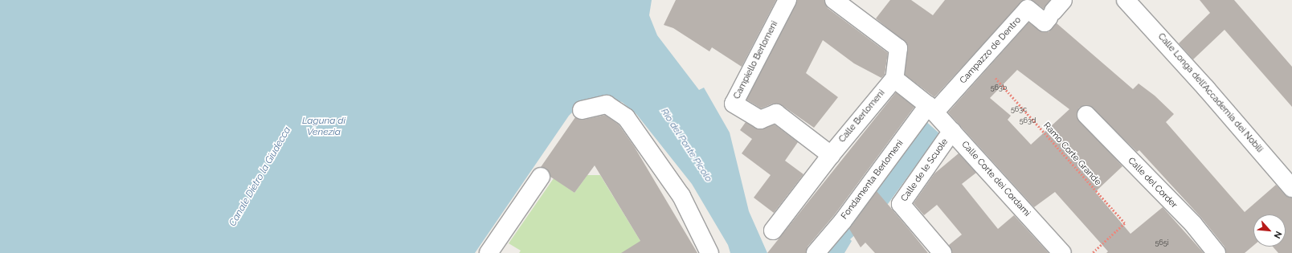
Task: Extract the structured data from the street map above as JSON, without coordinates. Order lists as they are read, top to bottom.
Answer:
{
  "streets": {
    "street": [
      "Campazzo de Dentro",
      "Campiello Berlomeni",
      "Calle Longa dell'Accademia dei Nobili",
      "Calle Berlomeni",
      "Calle de le Scuole",
      "Calle Corte dei Cordami",
      "Fondamenta Berlomeni",
      "Calle del Corder"
    ],
    "path": ["Ramo Corte Grande"]
  },
  "crossings": [
    ["Campazzo de Dentro", "Ramo Corte Grande"],
    ["Campazzo de Dentro", "Calle Corte dei Cordami"],
    ["Campazzo de Dentro", "Fondamenta Berlomeni"],
    ["Campiello Berlomeni", "Calle Berlomeni"],
    ["Calle Berlomeni", "Calle Corte dei Cordami"],
    ["Calle de le Scuole", "Calle Corte dei Cordami"],
    ["Calle Corte dei Cordami", "Fondamenta Berlomeni"]
  ],
  "water": ["Laguna di Venezia", "Rio del Ponte Picolo", "Canale Dietro la Giudecca"],
  "house_numbers": [
    "563b",
    "563c",
    "563d",
    "565i"
  ],
  "north": "bottom right"
}
